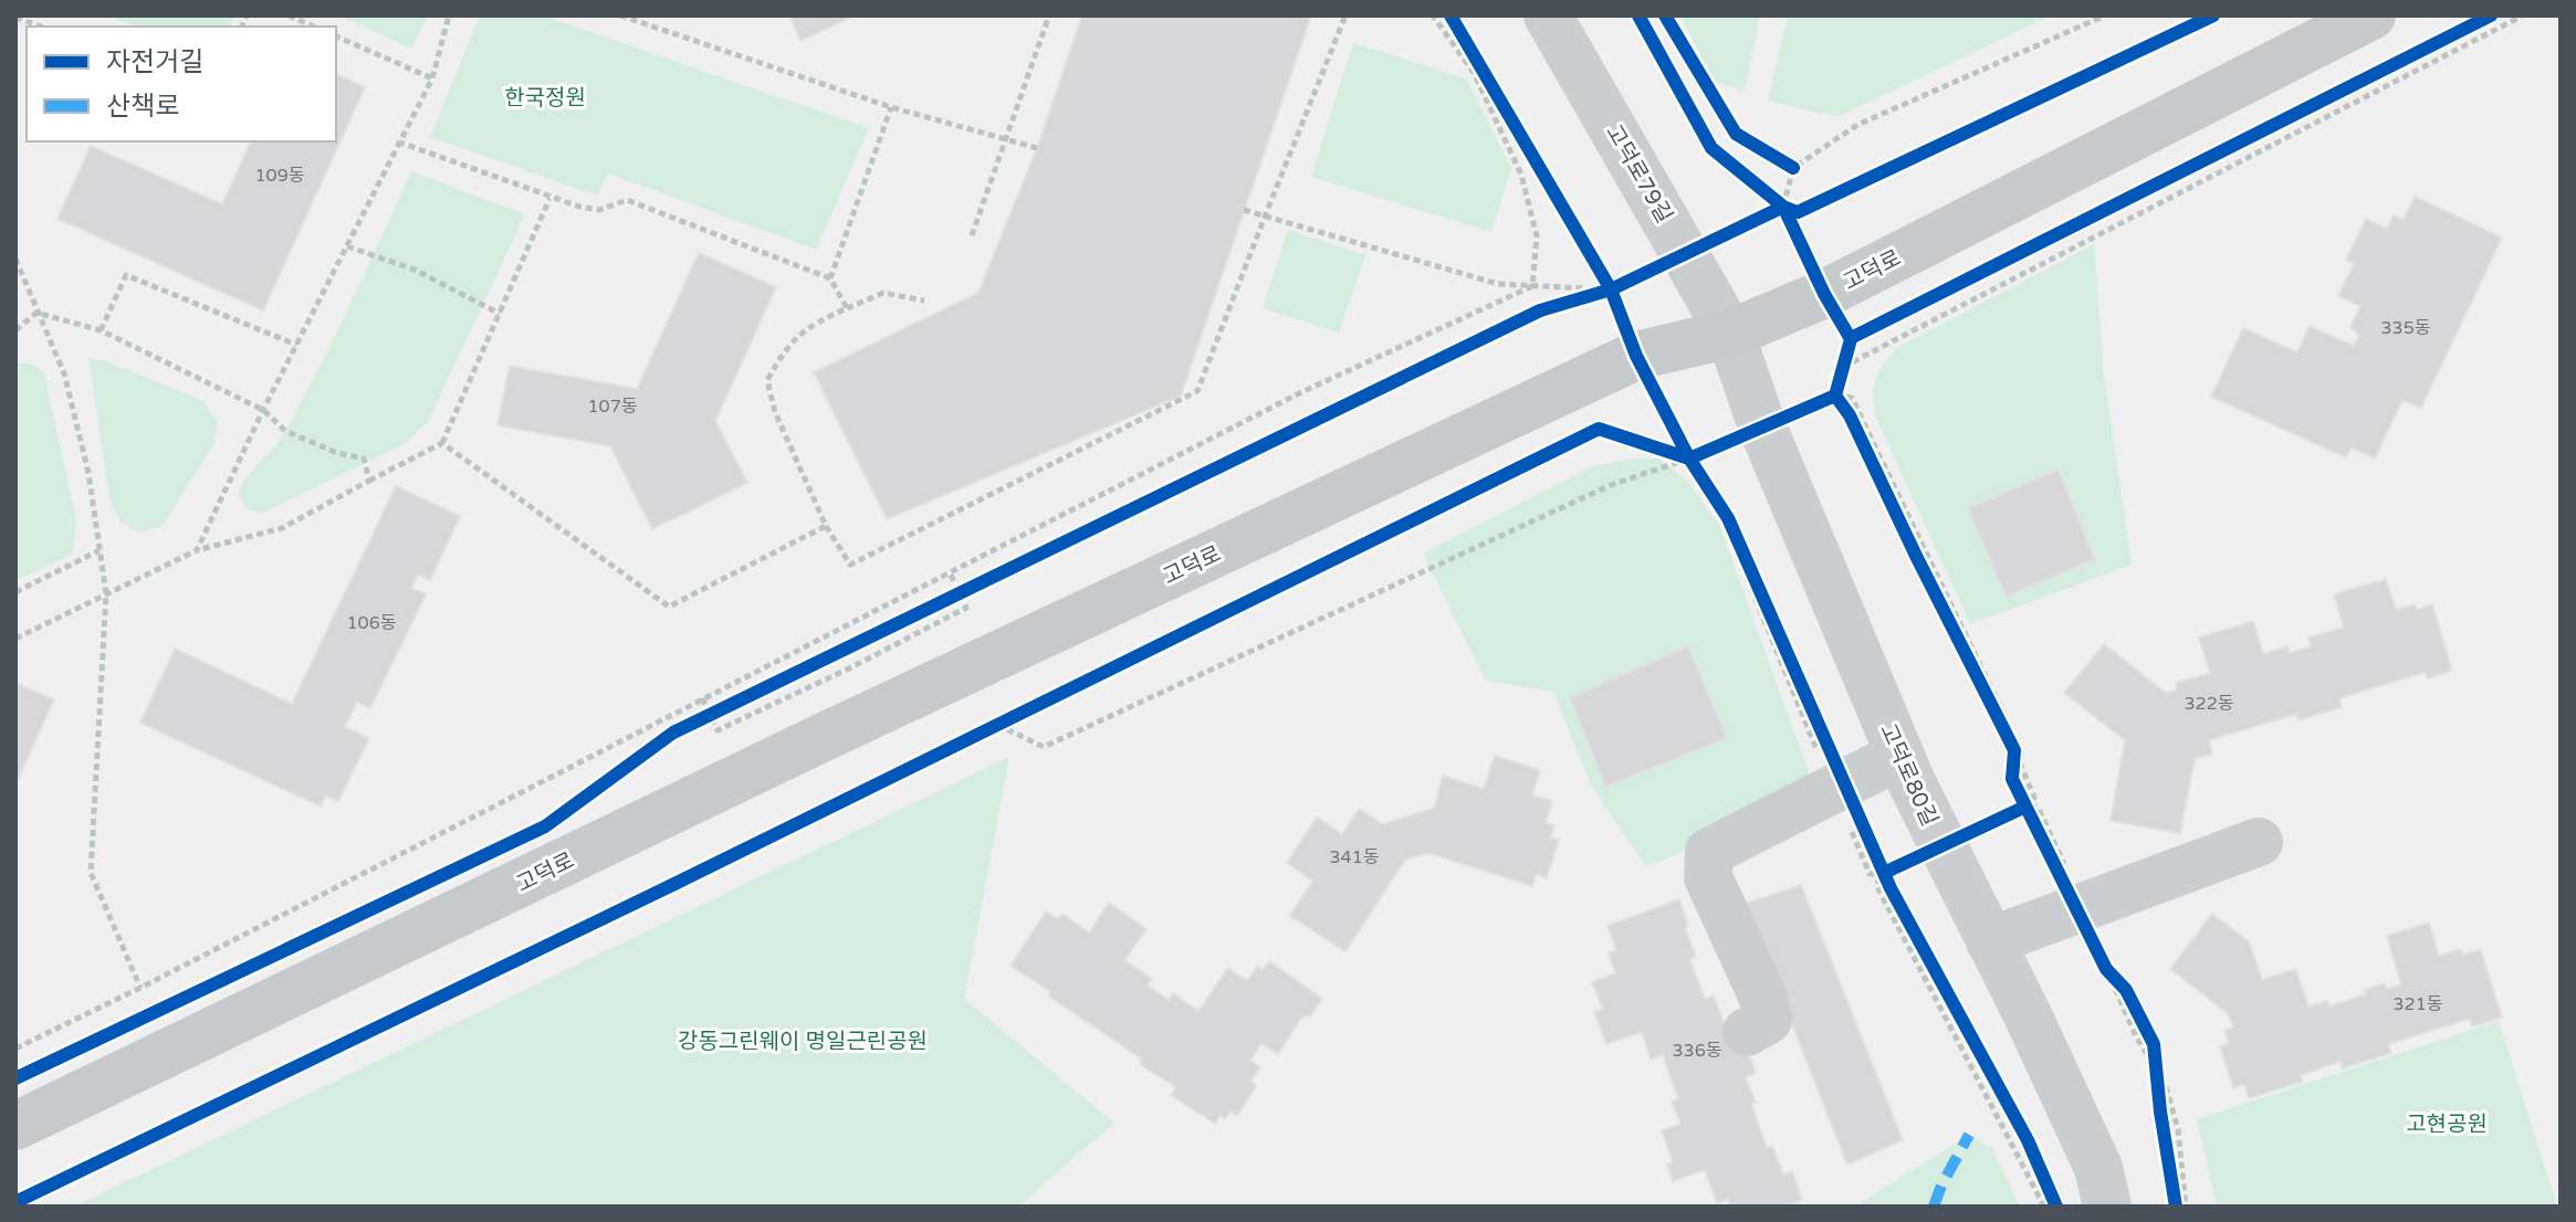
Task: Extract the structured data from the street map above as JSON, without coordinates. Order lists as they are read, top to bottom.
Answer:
{
  "streets": {
    "main road": ["고덕로"],
    "street": ["고덕로79길", "고덕로80길"]
  },
  "crossings": [
    ["고덕로79길", "고덕로"],
    ["고덕로79길", "고덕로80길"],
    ["고덕로", "고덕로80길"]
  ],
  "parks": ["한국정원", "강동그린웨이 명일근린공원", "고현공원"],
  "house_numbers": [
    "109동",
    "335동",
    "107동",
    "106동",
    "322동",
    "341동",
    "321동",
    "336동"
  ],
  "legend": ["자전거길", "산책로"]
}
